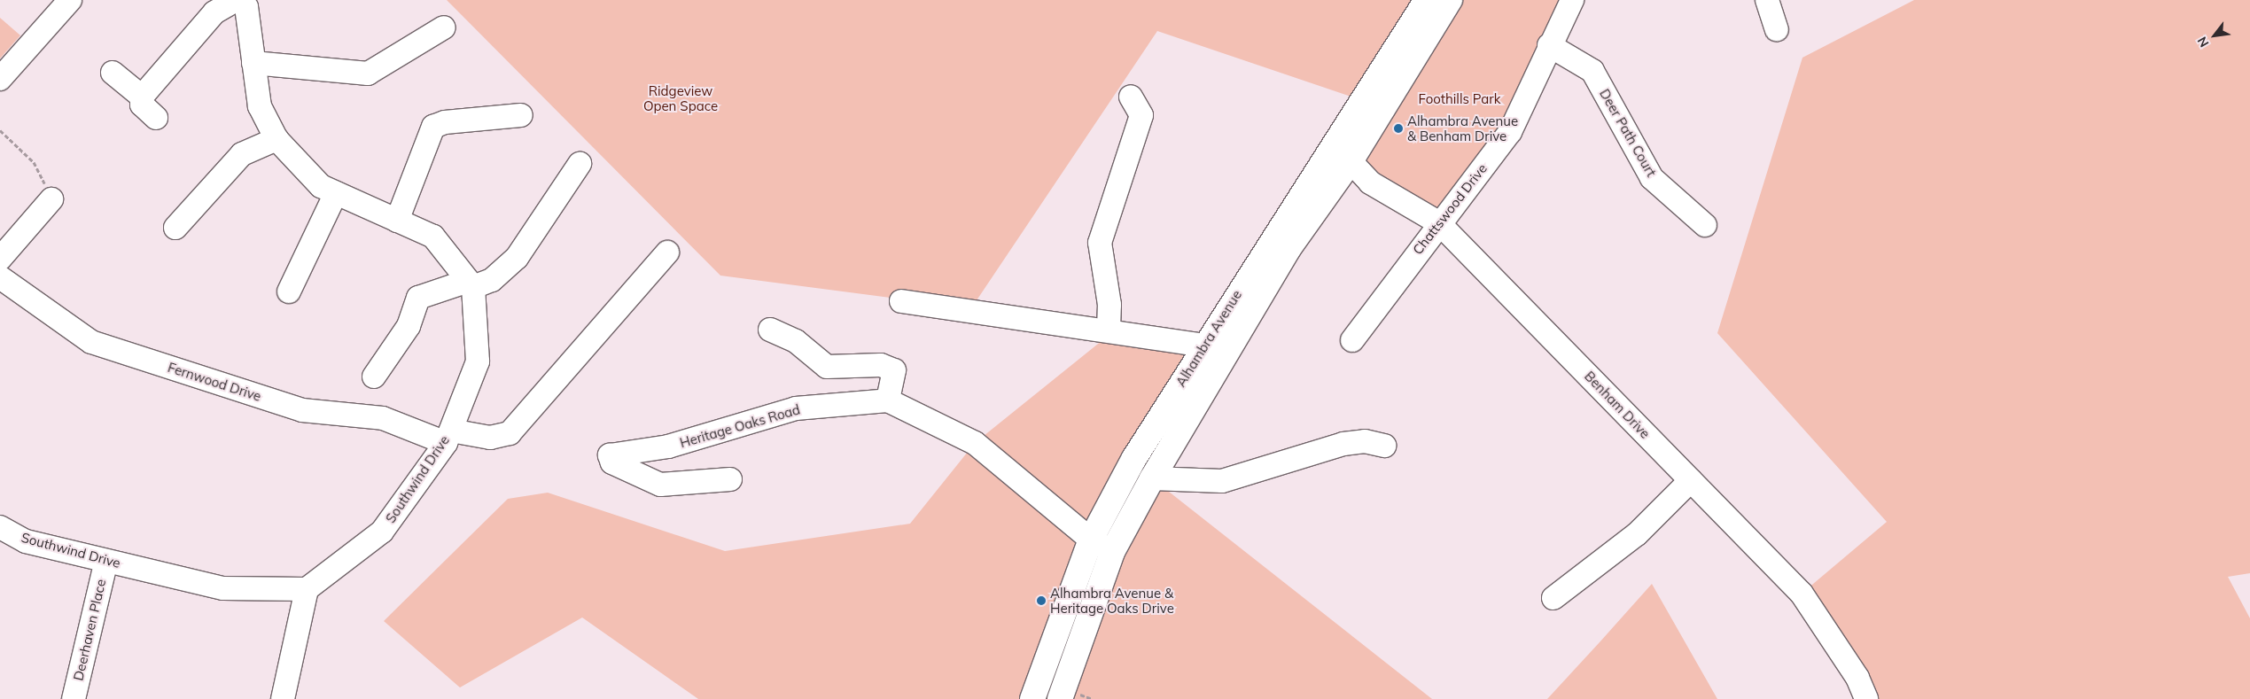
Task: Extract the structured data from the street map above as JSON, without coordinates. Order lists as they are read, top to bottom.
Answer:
{
  "streets": {
    "main road": ["Alhambra Avenue"],
    "street": [
      "Deer Path Court",
      "Chattswood Drive",
      "Fernwood Drive",
      "Benham Drive",
      "Heritage Oaks Road",
      "Southwind Drive",
      "Deerhaven Place"
    ]
  },
  "crossings": [
    ["Deer Path Court", "Chattswood Drive"],
    ["Chattswood Drive", "Benham Drive"],
    ["Alhambra Avenue", "Benham Drive"],
    ["Fernwood Drive", "Southwind Drive"],
    ["Southwind Drive", "Deerhaven Place"]
  ],
  "parks": ["Ridgeview Open Space", "Foothills Park"],
  "places": ["Alhambra Avenue & Benham Drive", "Alhambra Avenue & Heritage Oaks Drive"],
  "north": "bottom left"
}
